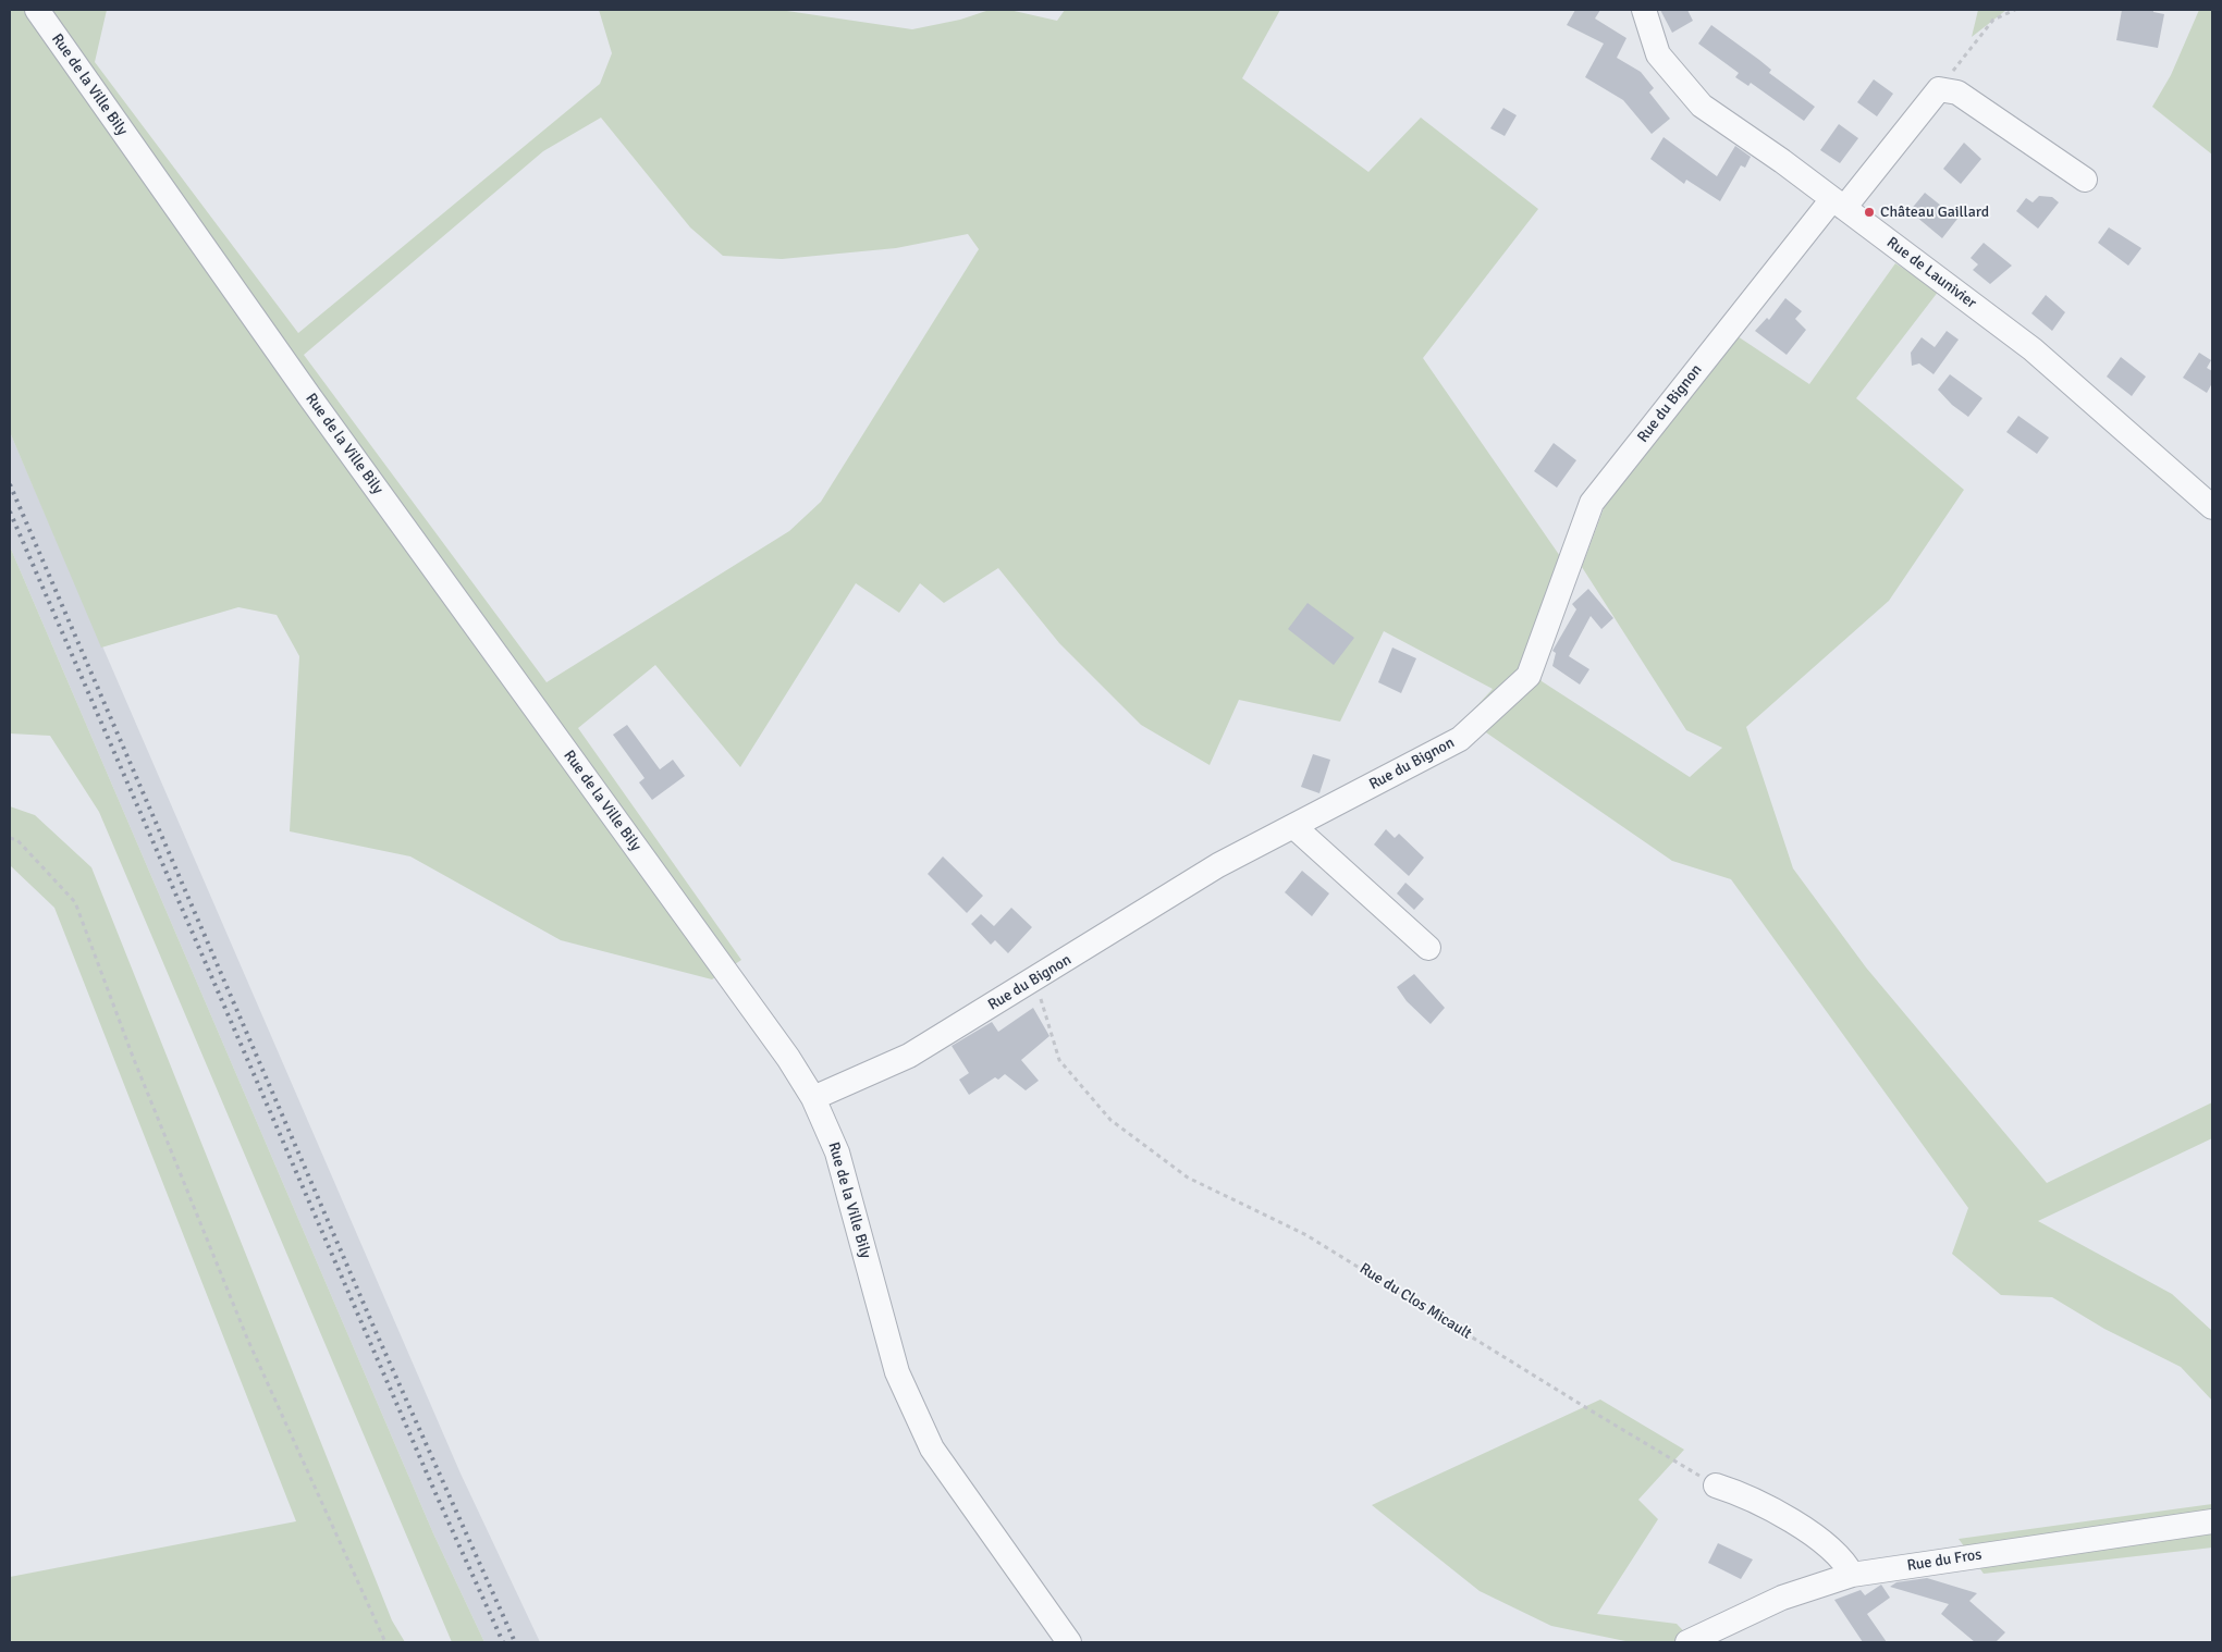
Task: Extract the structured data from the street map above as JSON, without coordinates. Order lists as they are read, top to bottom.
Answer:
{
  "streets": {
    "street": [
      "Rue de la Ville Bily",
      "Rue de Launivier",
      "Rue du Bignon",
      "Rue du Fros"
    ],
    "path": ["Rue du Clos Micault"]
  },
  "crossings": [
    ["Rue de la Ville Bily", "Rue du Bignon"],
    ["Rue de Launivier", "Rue du Bignon"],
    ["Rue du Bignon", "Rue du Clos Micault"]
  ],
  "places": ["Château Gaillard"]
}
